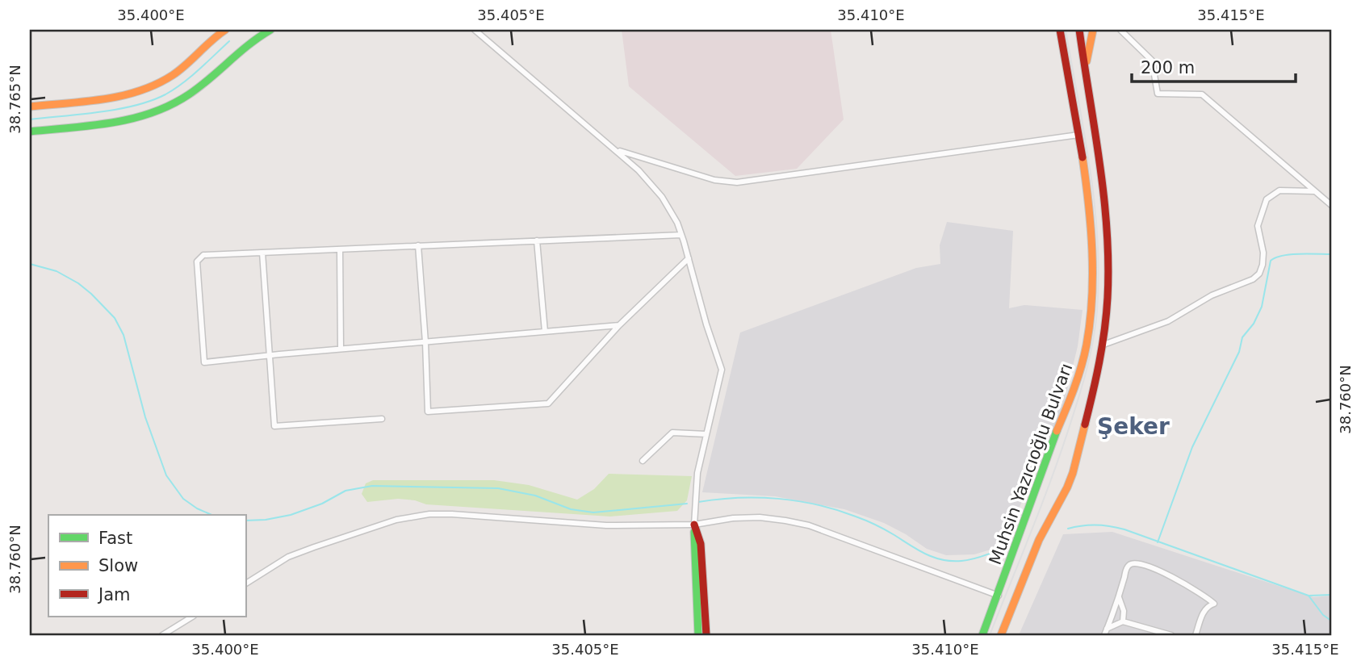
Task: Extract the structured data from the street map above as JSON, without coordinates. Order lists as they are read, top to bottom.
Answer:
{
  "streets": {
    "main road": ["Muhsin Yazıcıoğlu Bulvarı"]
  },
  "districts": ["Şeker"],
  "legend": ["Fast", "Slow", "Jam"],
  "scale_bar": "200 m",
  "coordinates": [
    "35.400°E",
    "35.405°E",
    "35.410°E",
    "35.415°E",
    "38.765°N",
    "38.760°N"
  ]
}
